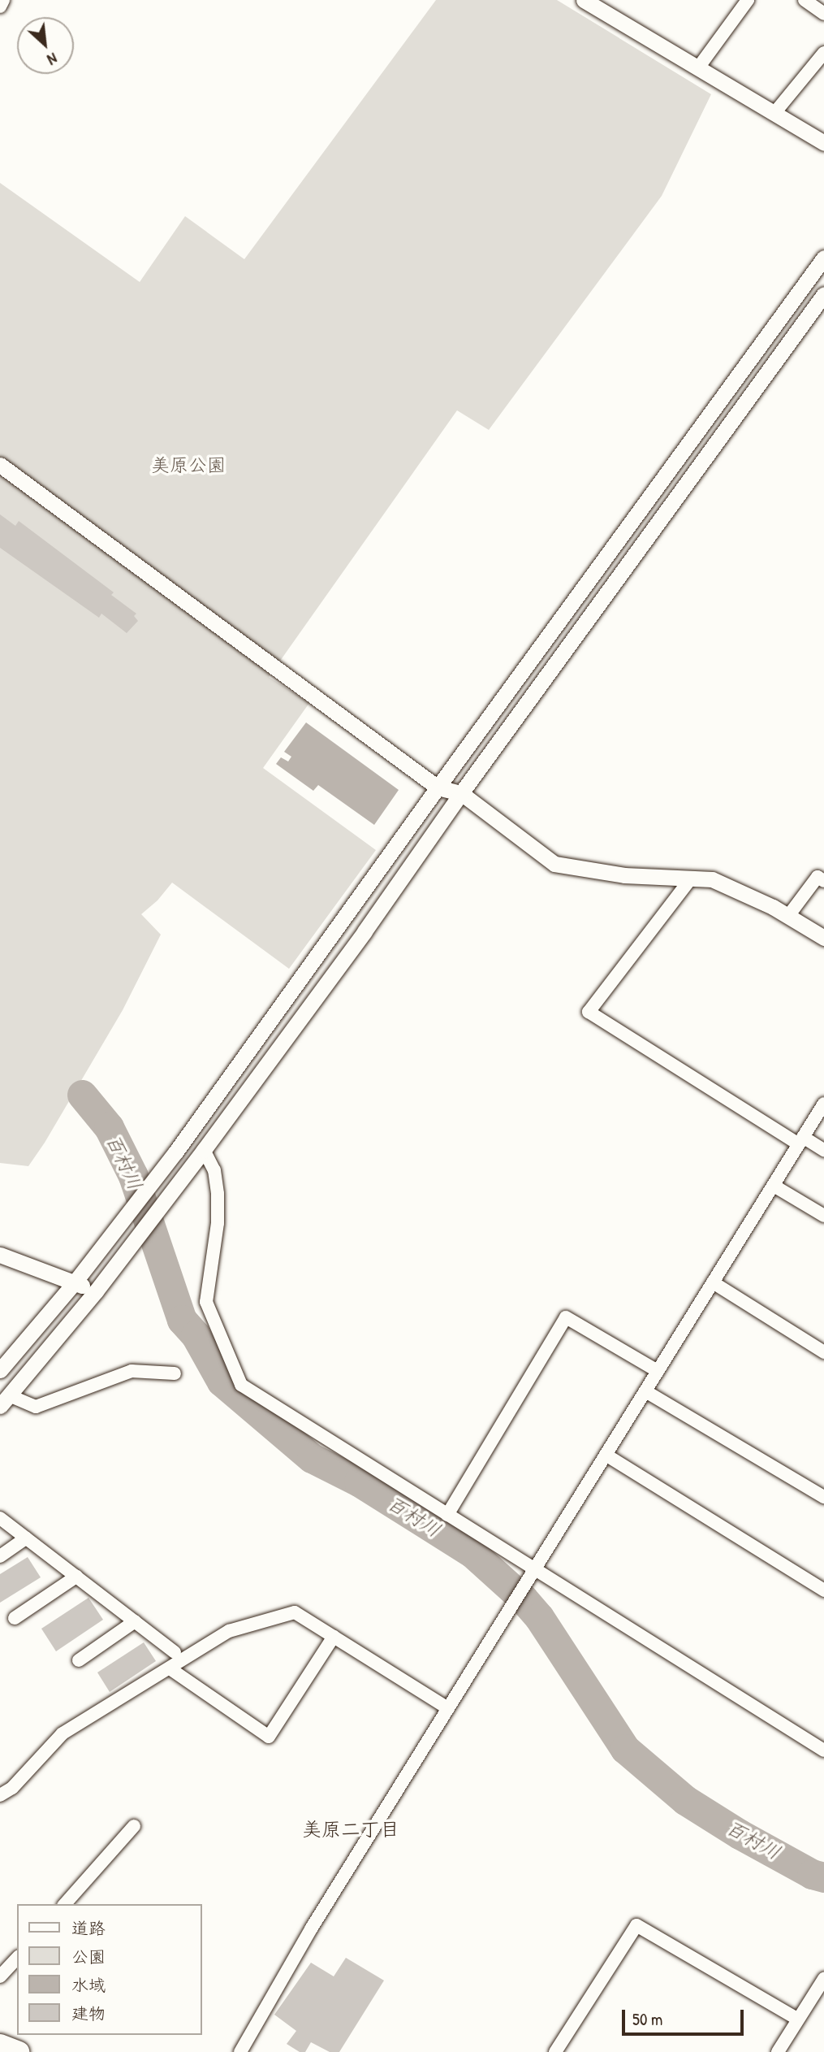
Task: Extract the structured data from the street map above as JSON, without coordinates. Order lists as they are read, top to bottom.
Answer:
{
  "districts": ["美原二丁目"],
  "water": ["百村川"],
  "parks": ["美原公園"],
  "legend": [
    "道路",
    "公園",
    "水域",
    "建物"
  ],
  "scale_bar": "50 m",
  "north": "bottom right"
}
